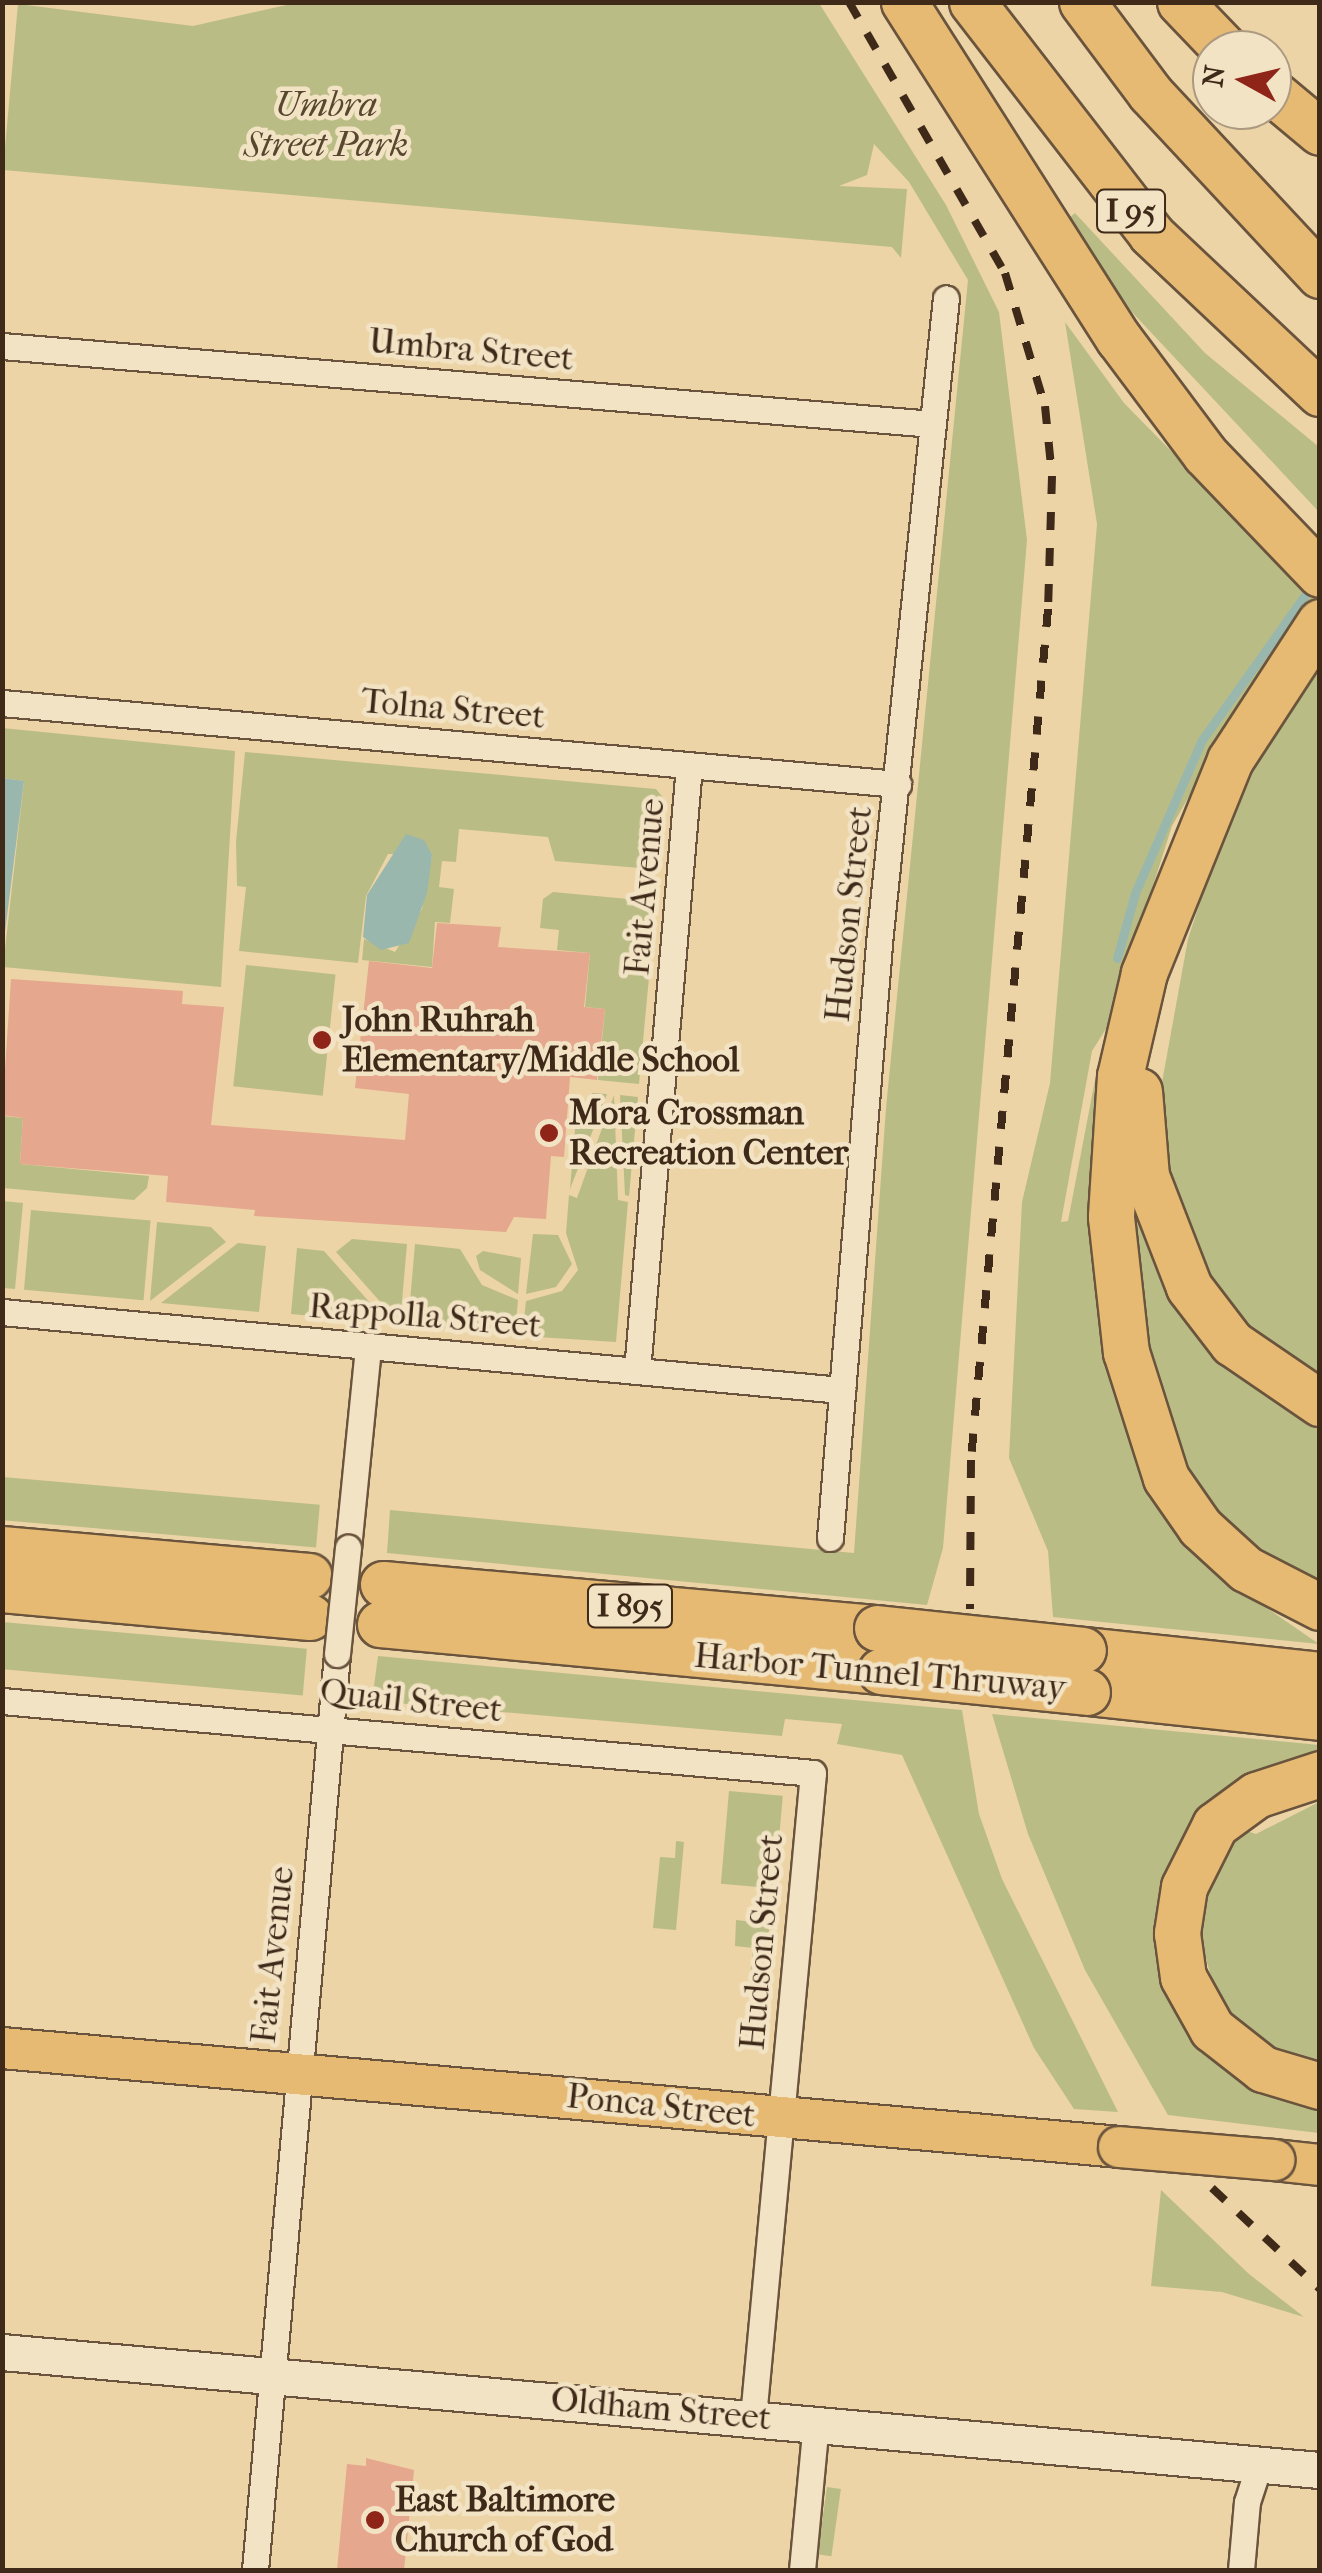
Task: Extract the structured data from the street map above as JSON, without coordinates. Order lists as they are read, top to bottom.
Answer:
{
  "streets": {
    "highway": ["I 95", "I 895", "Harbor Tunnel Thruway"],
    "main road": ["Ponca Street"],
    "street": [
      "Umbra Street",
      "Tolna Street",
      "Fait Avenue",
      "Hudson Street",
      "Rappolla Street",
      "Quail Street",
      "Oldham Street"
    ]
  },
  "crossings": [
    ["Umbra Street", "Hudson Street"],
    ["Tolna Street", "Fait Avenue"],
    ["Tolna Street", "Hudson Street"],
    ["Fait Avenue", "Rappolla Street"],
    ["Fait Avenue", "Quail Street"],
    ["Fait Avenue", "Ponca Street"],
    ["Fait Avenue", "Oldham Street"],
    ["Hudson Street", "Rappolla Street"],
    ["Hudson Street", "Quail Street"],
    ["Hudson Street", "Ponca Street"],
    ["Hudson Street", "Oldham Street"]
  ],
  "parks": ["Umbra Street Park"],
  "places": ["John Ruhrah Elementary/Middle School", "Mora Crossman Recreation Center", "East Baltimore Church of God"],
  "north": "left"
}
